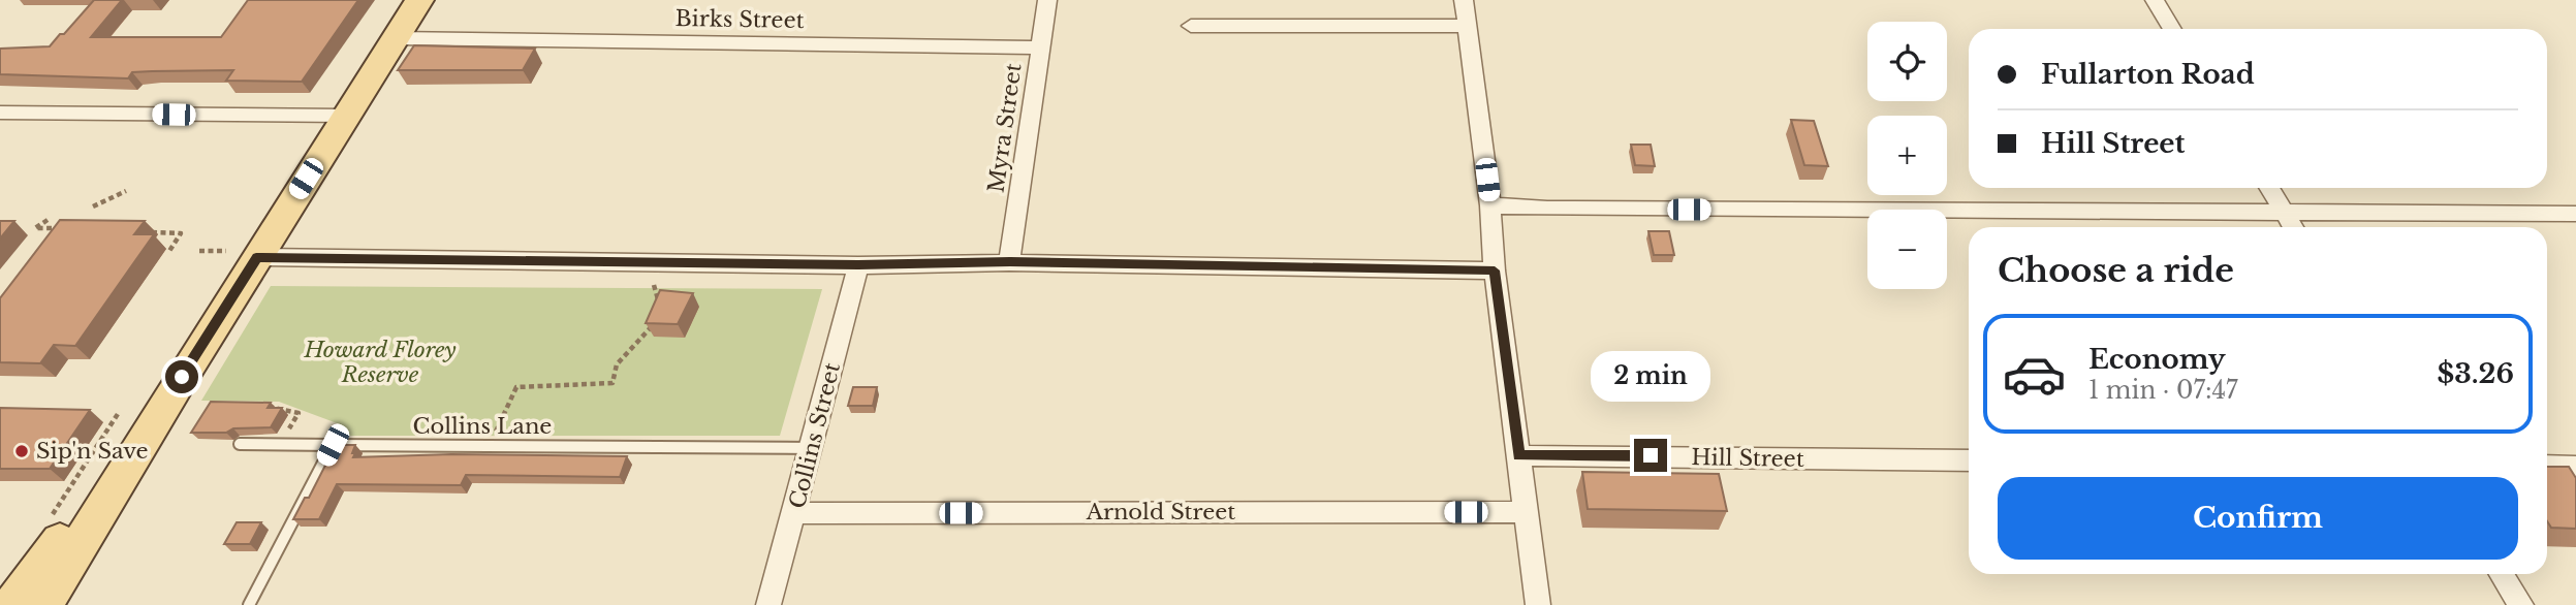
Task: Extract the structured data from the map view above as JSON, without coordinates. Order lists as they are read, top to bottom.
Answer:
{
  "streets": {
    "street": [
      "Birks Street",
      "Myra Street",
      "Collins Street",
      "Hill Street",
      "Arnold Street"
    ],
    "lane": ["Collins Lane"]
  },
  "crossings": [
    ["Birks Street", "Myra Street"],
    ["Collins Lane", "Collins Street"],
    ["Collins Street", "Arnold Street"]
  ],
  "parks": ["Howard Florey Reserve"],
  "places": ["Sip'n Save"],
  "page": {
    "map_buttons": ["+", "−"],
    "banner": ["Fullarton Road", "Hill Street"],
    "heading": "Choose a ride",
    "list": [
      {
        "name": "Economy",
        "note": "1 min · 07:47",
        "value": "$3.26"
      }
    ],
    "bubble": "2 min",
    "buttons": "Confirm"
  }
}
